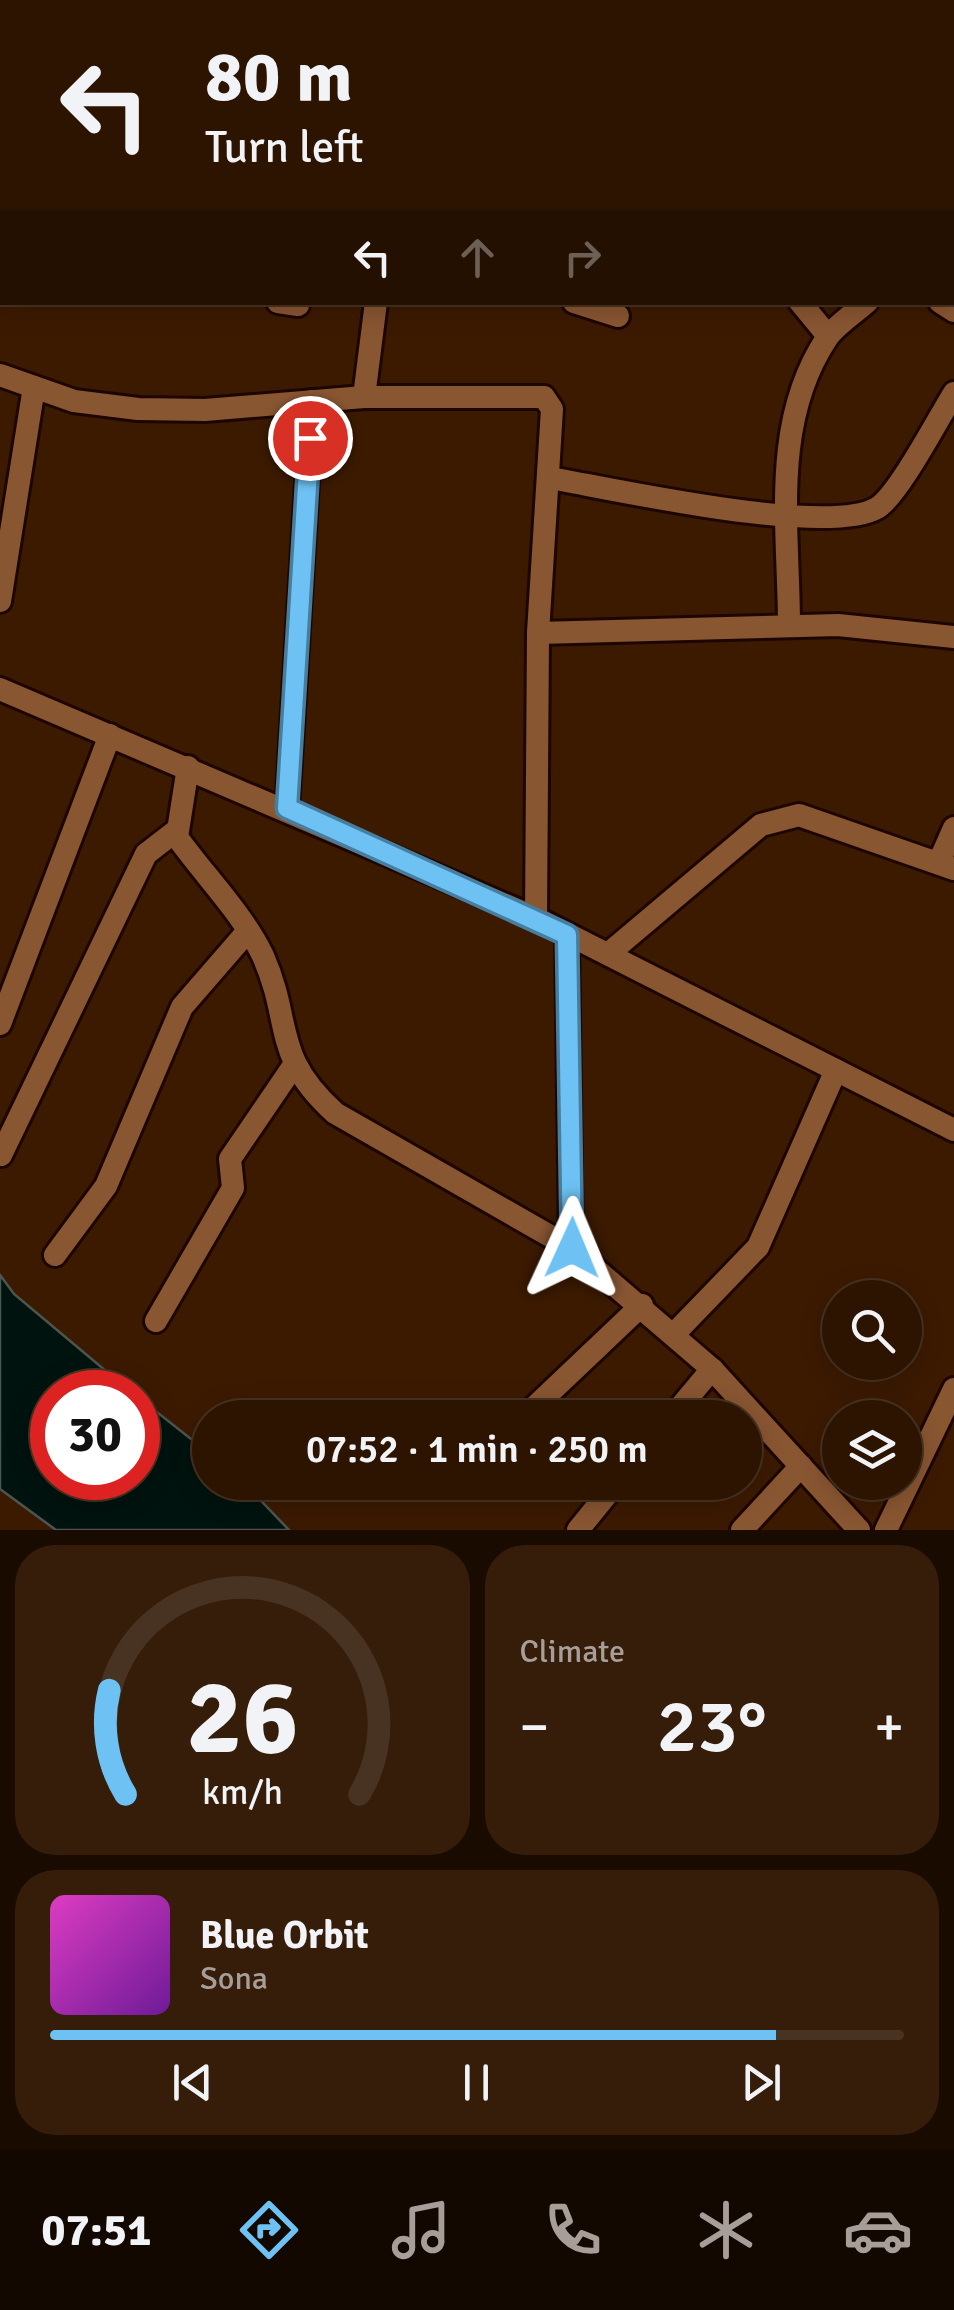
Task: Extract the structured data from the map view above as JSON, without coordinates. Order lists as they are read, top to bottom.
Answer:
{
  "page": {
    "turn": ["80 m", "Turn left"],
    "limit": "30",
    "trip": "07:52 · 1 min · 250 m",
    "tile": "Climate",
    "heat": ["−", "23°", "+"],
    "song": ["Blue Orbit", "Sona"],
    "tabs": "07:51",
    "gauge": ["26", "km/h"]
  }
}
